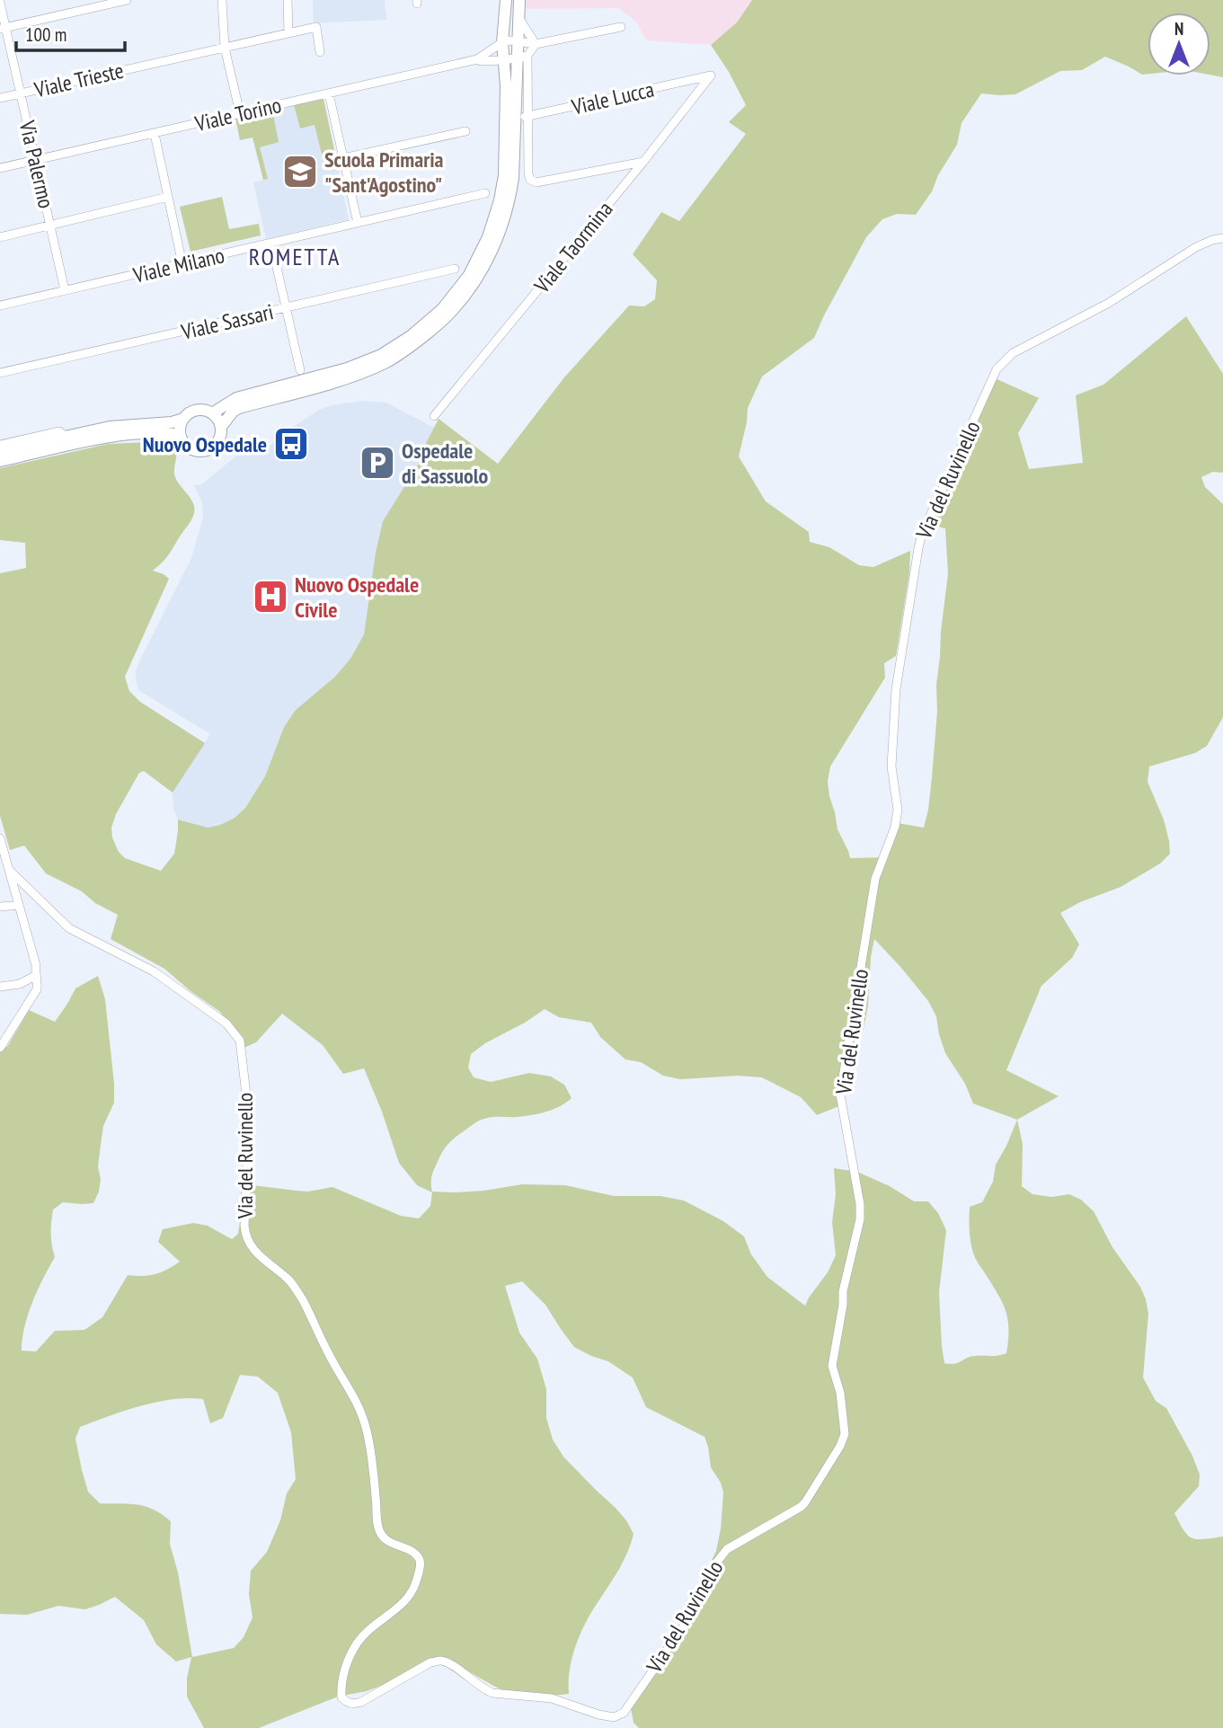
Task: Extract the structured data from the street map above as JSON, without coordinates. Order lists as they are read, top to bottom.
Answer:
{
  "streets": {
    "street": [
      "Viale Trieste",
      "Viale Lucca",
      "Viale Torino",
      "Via Palermo",
      "Viale Taormina",
      "Viale Milano",
      "Viale Sassari",
      "Via del Ruvinello"
    ]
  },
  "crossings": [
    ["Viale Trieste", "Via Palermo"],
    ["Viale Lucca", "Viale Taormina"],
    ["Viale Torino", "Via Palermo"],
    ["Via Palermo", "Viale Milano"]
  ],
  "districts": ["ROMETTA"],
  "places": {
    "school or university": ["Scuola Primaria \"Sant'Agostino\""],
    "bus stop": ["Nuovo Ospedale"],
    "parking": ["Ospedale di Sassuolo"],
    "hospital": ["Nuovo Ospedale Civile"]
  },
  "scale_bar": "100 m",
  "north": "top"
}
